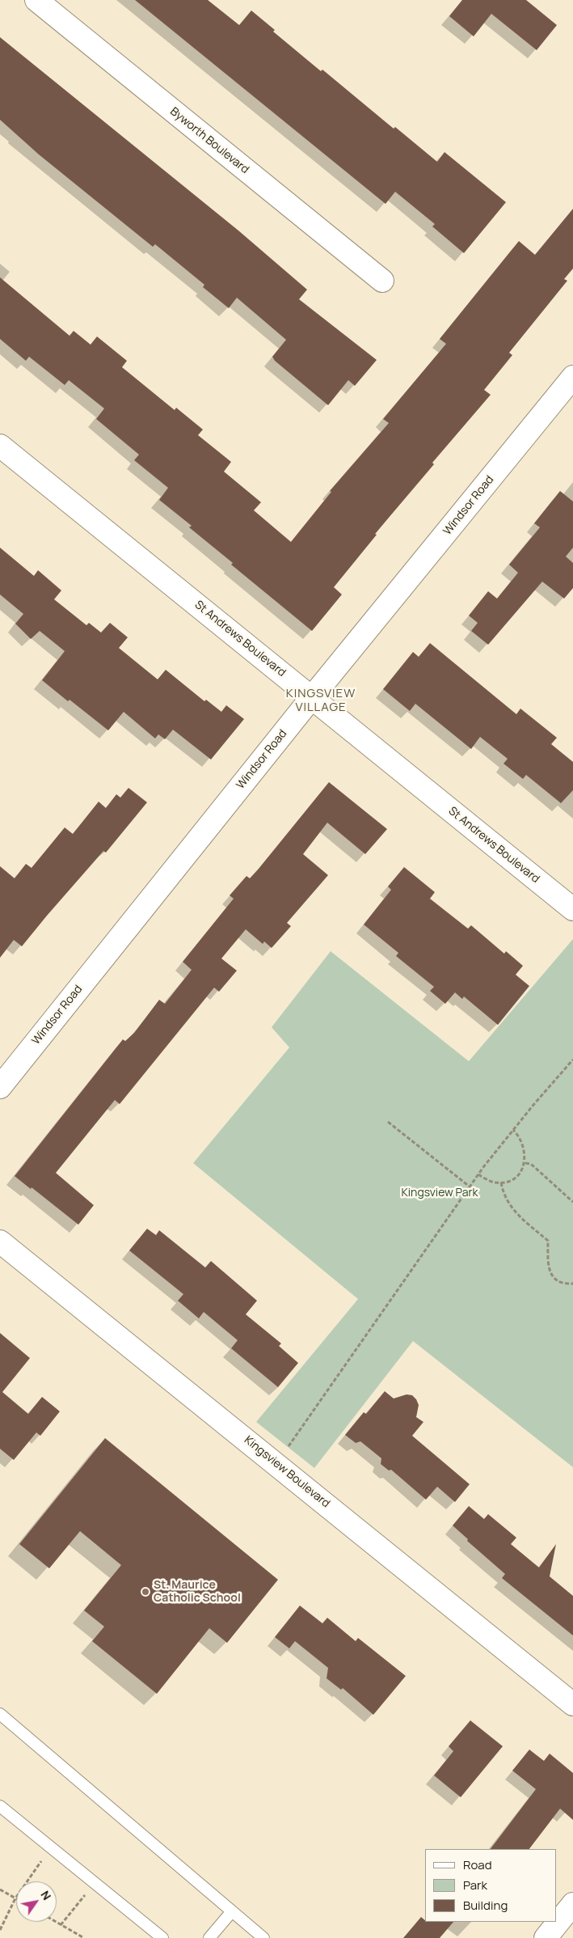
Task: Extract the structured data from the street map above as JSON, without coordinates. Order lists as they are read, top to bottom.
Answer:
{
  "streets": {
    "street": [
      "Byworth Boulevard",
      "Windsor Road",
      "St Andrews Boulevard",
      "Kingsview Boulevard"
    ]
  },
  "crossings": [
    ["Windsor Road", "St Andrews Boulevard"]
  ],
  "districts": ["KINGSVIEW VILLAGE"],
  "parks": ["Kingsview Park"],
  "places": ["St. Maurice Catholic School"],
  "legend": ["Road", "Park", "Building"],
  "north": "top right"
}
